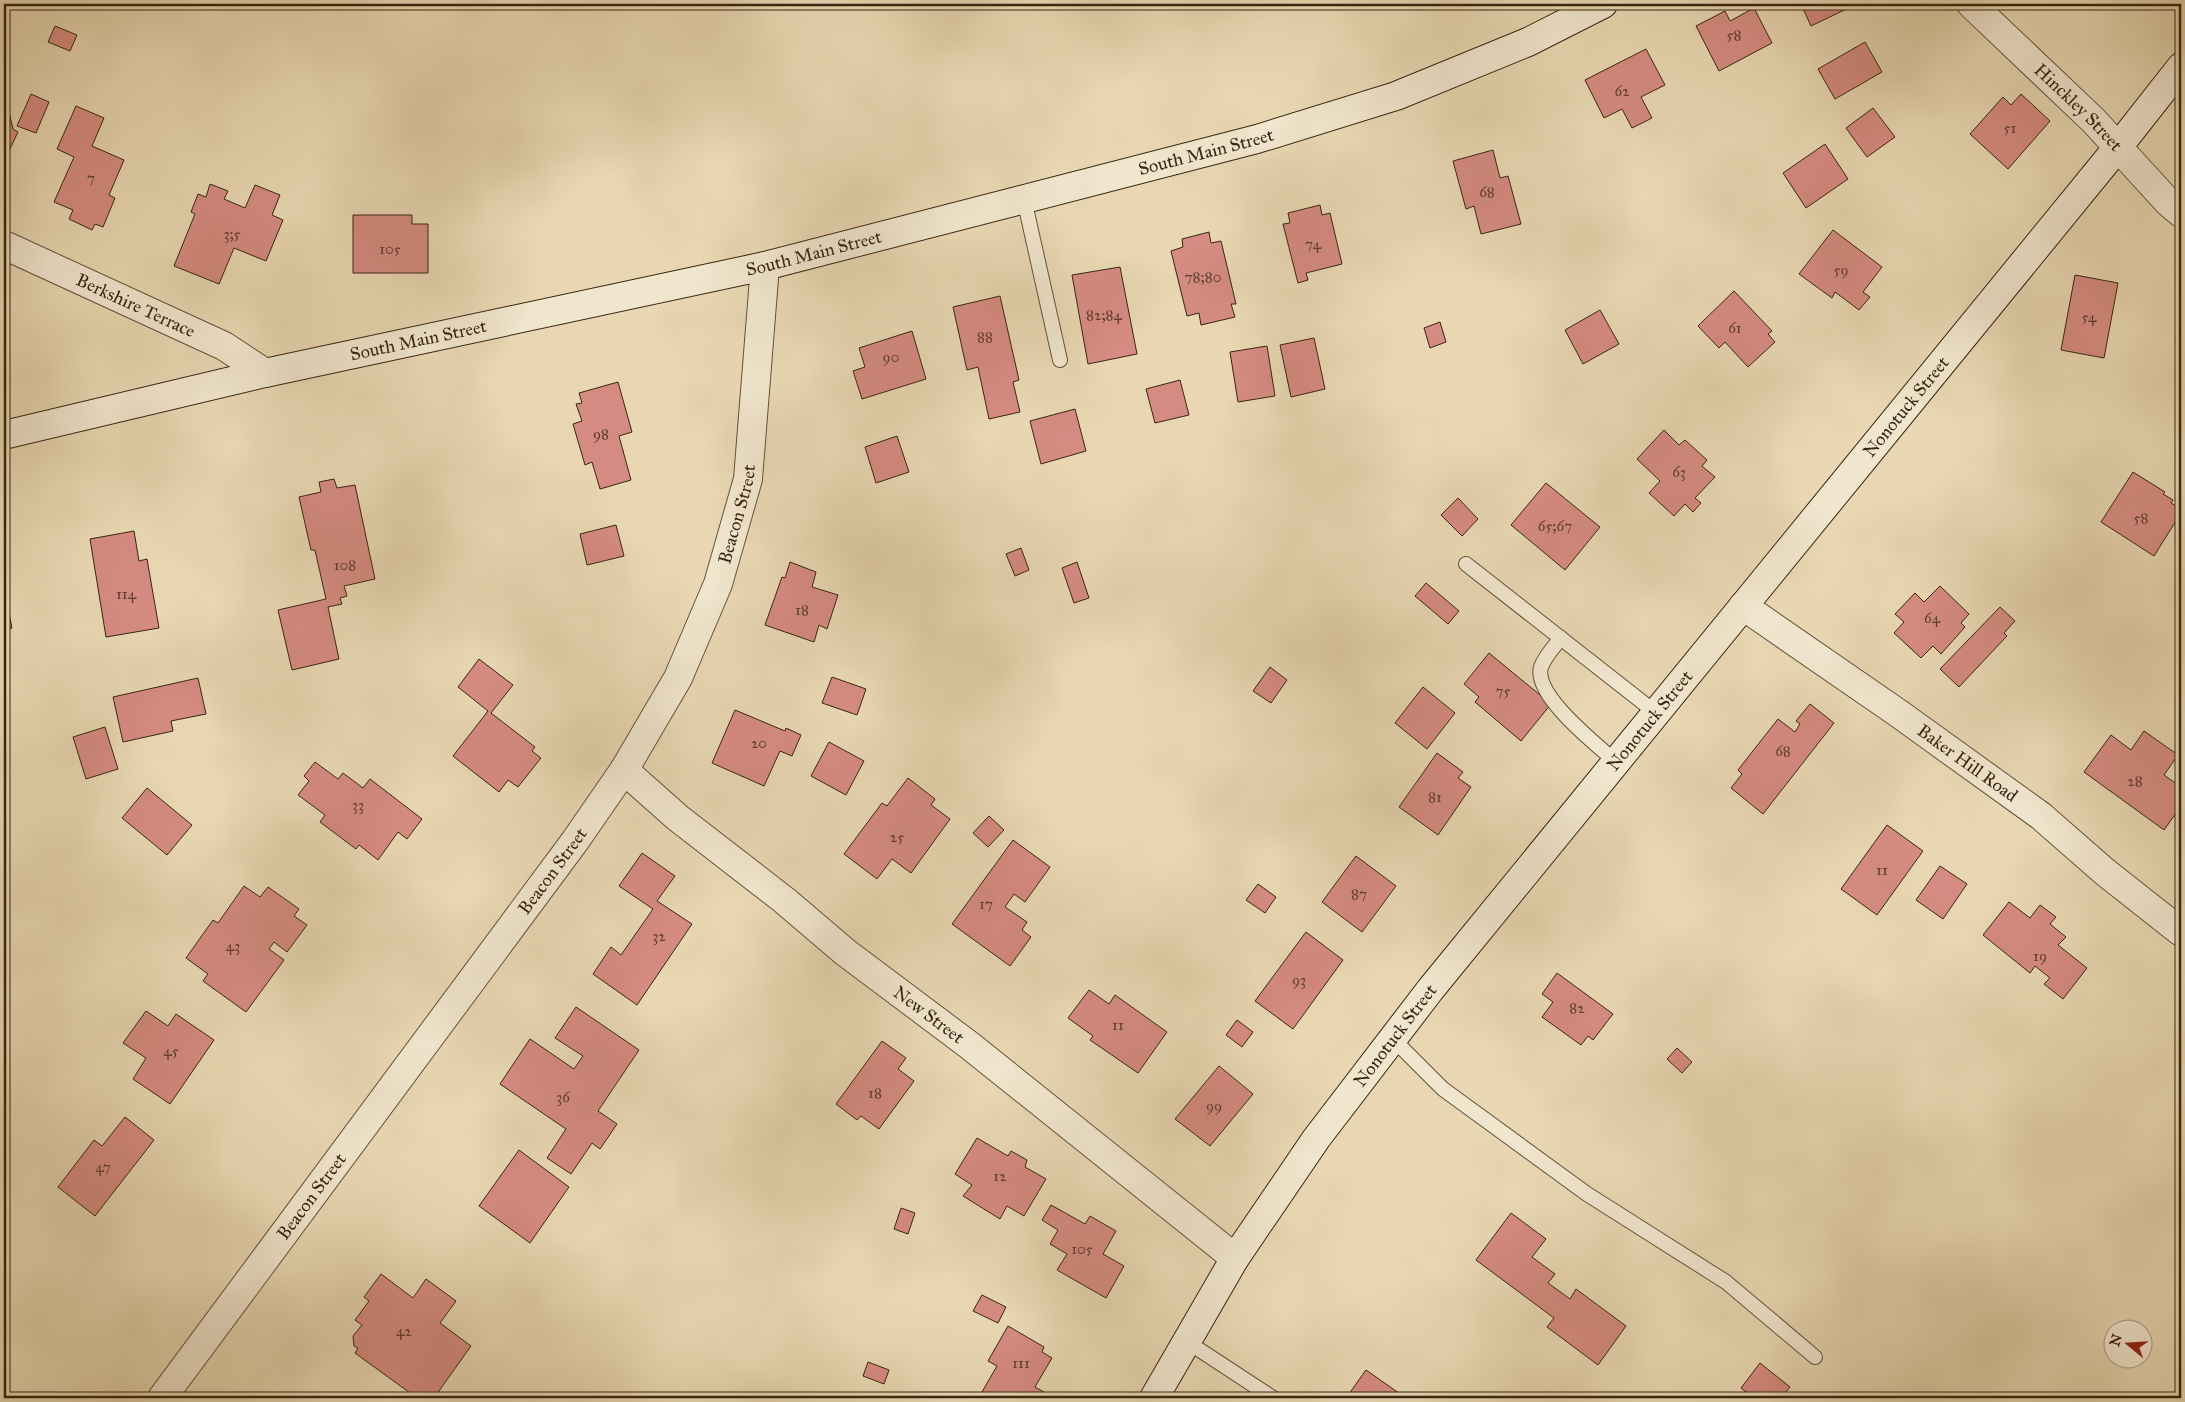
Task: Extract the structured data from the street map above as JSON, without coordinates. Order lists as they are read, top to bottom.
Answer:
{
  "streets": {
    "main road": [
      "Hinckley Street",
      "South Main Street",
      "Berkshire Terrace",
      "Nonotuck Street",
      "Beacon Street",
      "Baker Hill Road",
      "New Street"
    ]
  },
  "crossings": [
    ["Hinckley Street", "Nonotuck Street"],
    ["South Main Street", "Berkshire Terrace"],
    ["South Main Street", "Beacon Street"],
    ["Nonotuck Street", "Baker Hill Road"],
    ["Nonotuck Street", "New Street"],
    ["Beacon Street", "New Street"]
  ],
  "house_numbers": [
    "58",
    "62",
    "51",
    "7",
    "68",
    "3;5",
    "74",
    "105",
    "59",
    "78;80",
    "82;84",
    "54",
    "61",
    "88",
    "90",
    "98",
    "63",
    "58",
    "65;67",
    "108",
    "114",
    "18",
    "64",
    "75",
    "20",
    "68",
    "28",
    "81",
    "33",
    "25",
    "11",
    "87",
    "17",
    "32",
    "43",
    "19",
    "93",
    "82",
    "11",
    "45",
    "18",
    "36",
    "99",
    "47",
    "12",
    "105",
    "42",
    "111"
  ],
  "north": "left"
}
